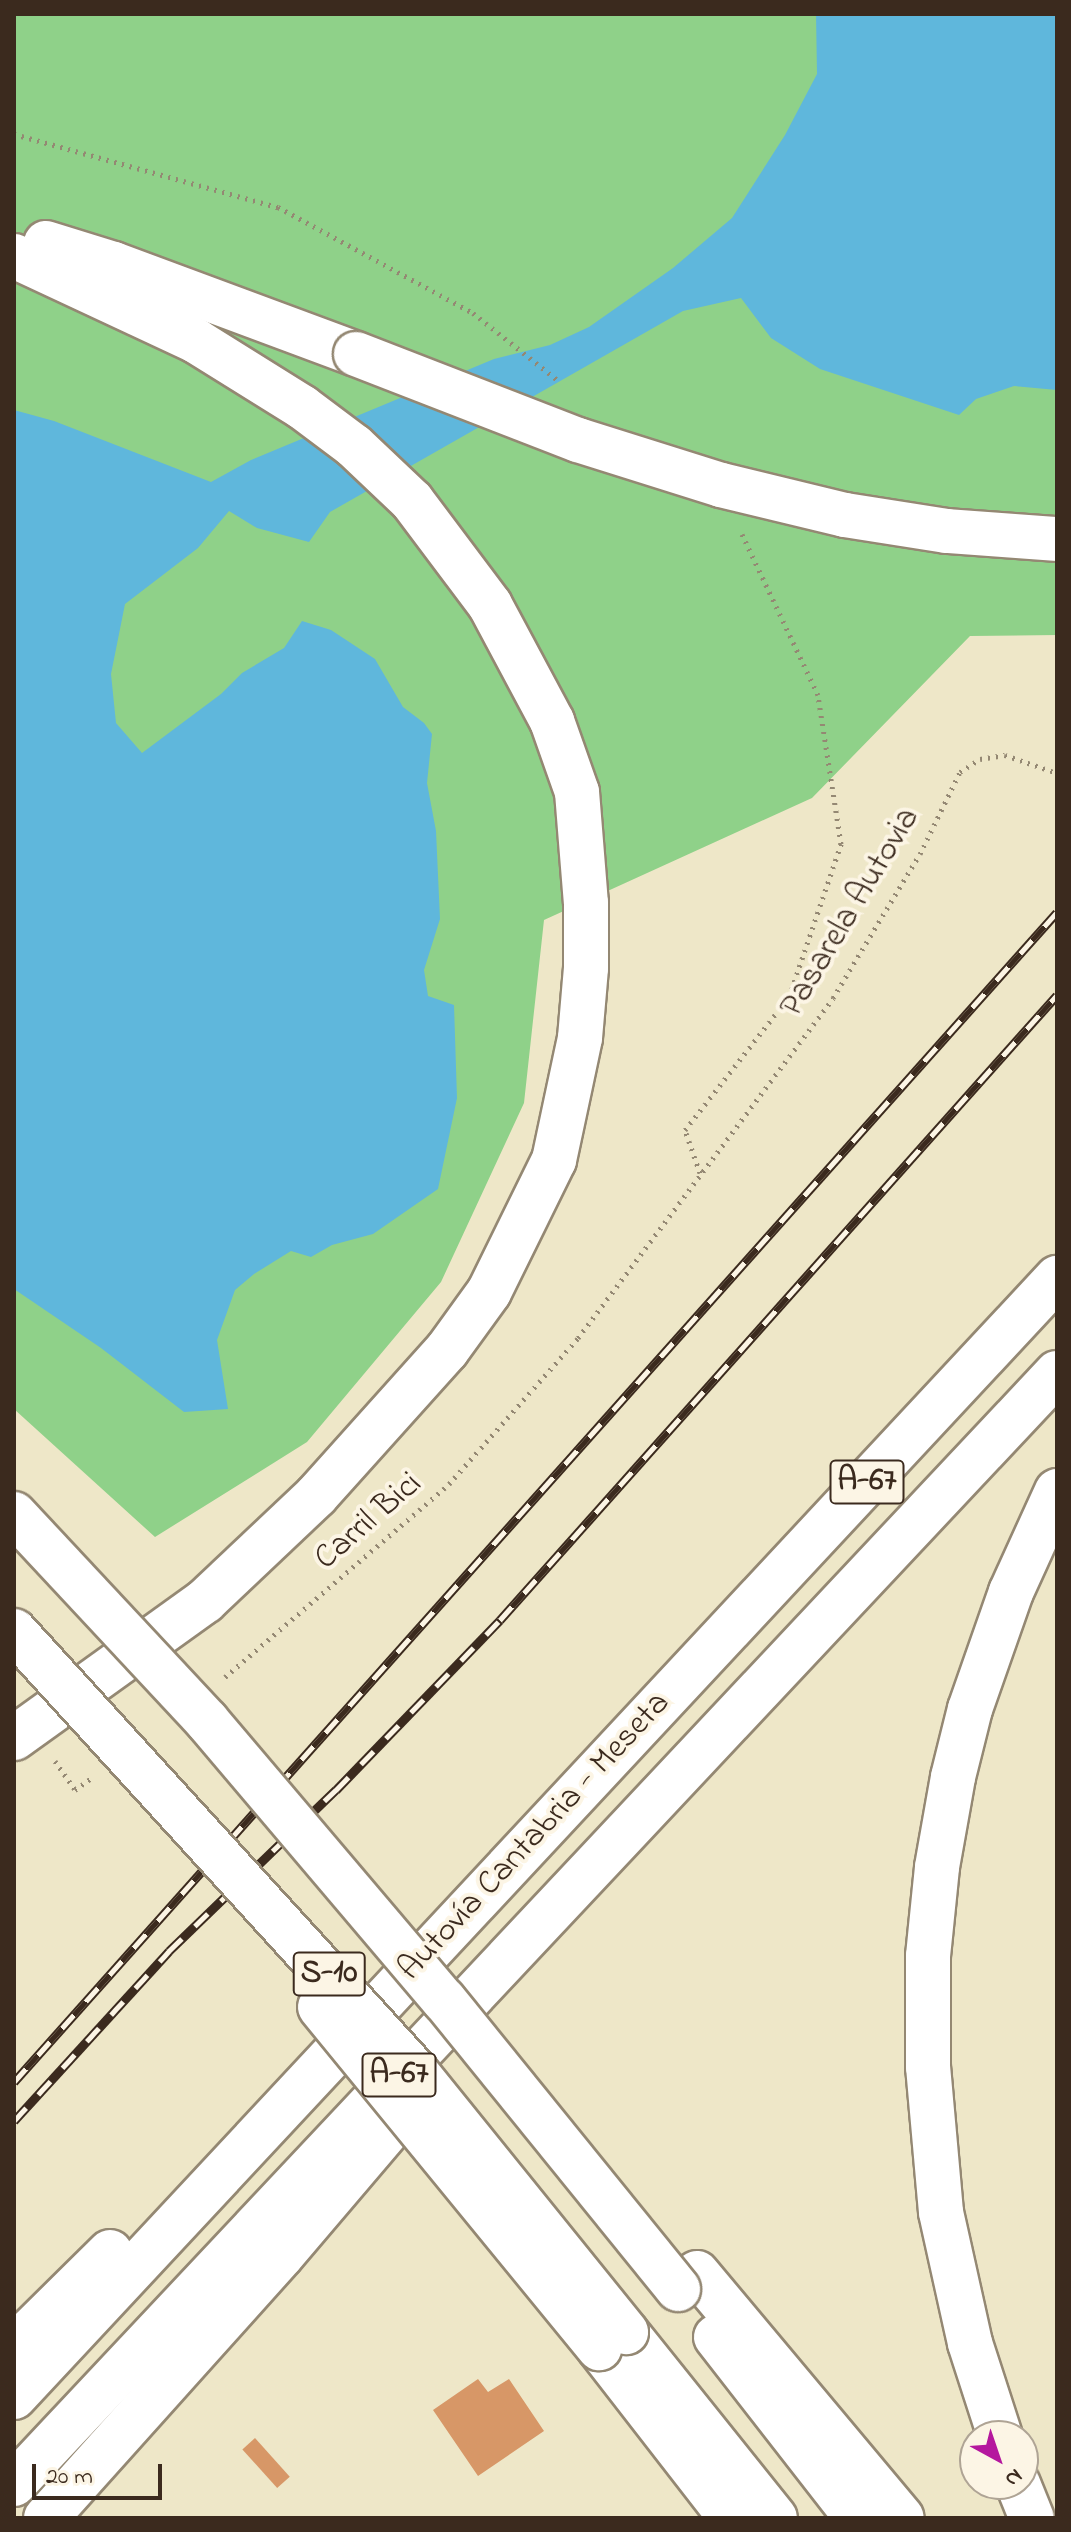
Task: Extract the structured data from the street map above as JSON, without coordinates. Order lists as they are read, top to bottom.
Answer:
{
  "streets": {
    "highway": ["A-67", "Autovía Cantabria - Meseta", "S-10"],
    "path": ["Pasarela Autovia", "Carril Bici"]
  },
  "crossings": [
    ["Pasarela Autovia", "Carril Bici"]
  ],
  "scale_bar": "20 m",
  "north": "bottom right"
}
